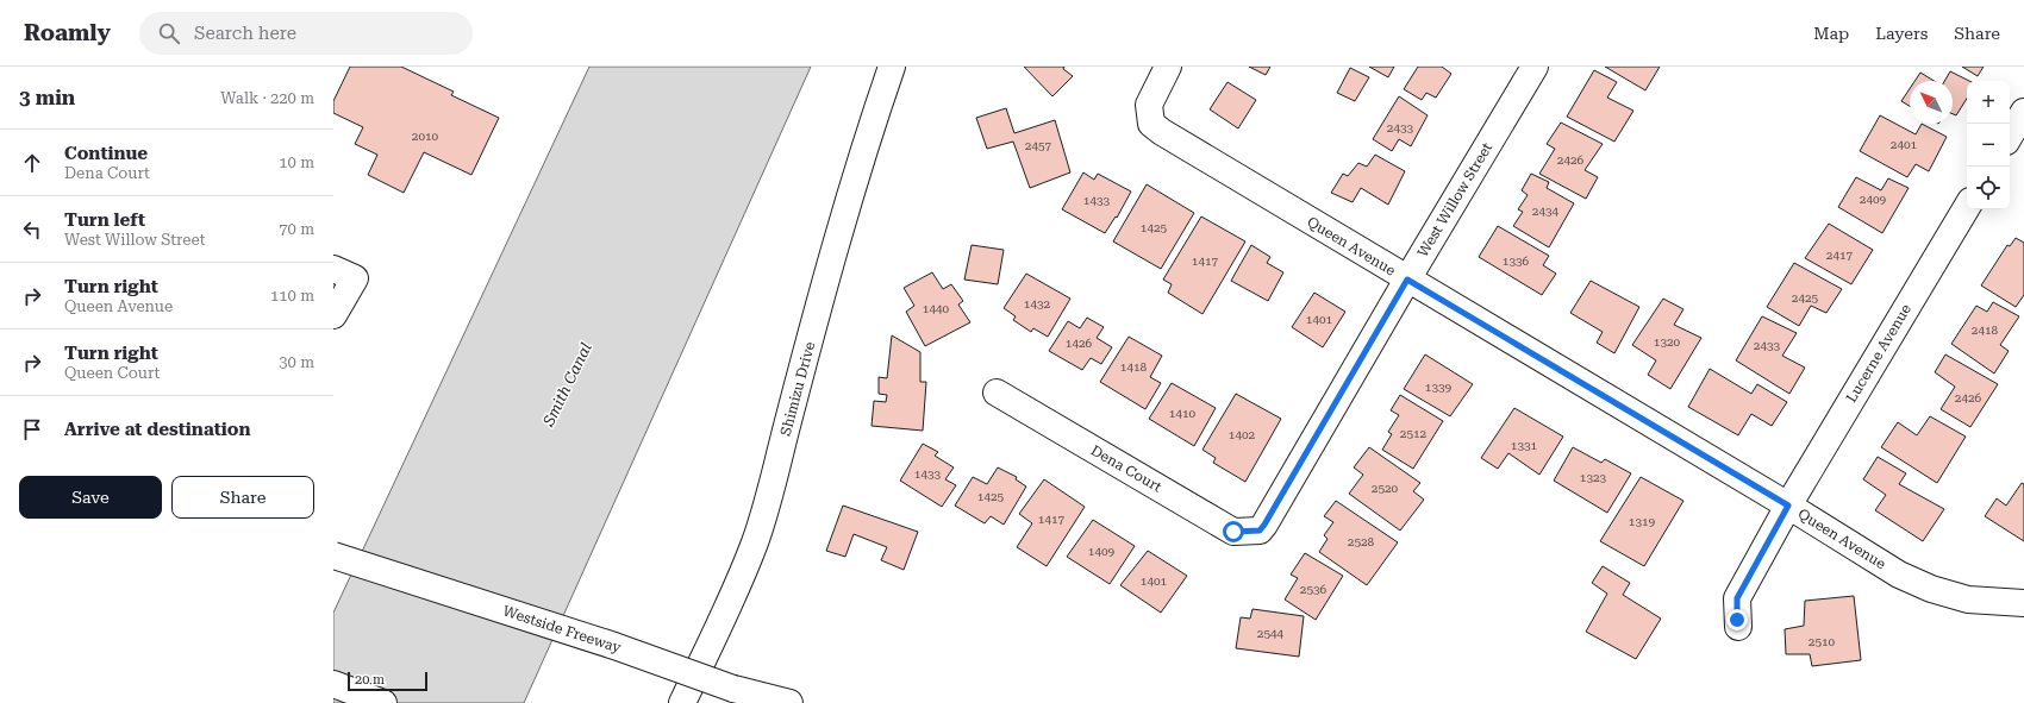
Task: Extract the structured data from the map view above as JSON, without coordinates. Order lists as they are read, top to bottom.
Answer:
{
  "streets": {
    "main road": [
      "West Willow Street",
      "Queen Avenue",
      "Lucerne Avenue",
      "Shimizu Drive",
      "Dena Court",
      "Westside Freeway"
    ]
  },
  "crossings": [
    ["West Willow Street", "Queen Avenue"],
    ["West Willow Street", "Dena Court"],
    ["Queen Avenue", "Lucerne Avenue"]
  ],
  "water": ["Smith Canal"],
  "house_numbers": [
    "2433",
    "2010",
    "2401",
    "2457",
    "2426",
    "2409",
    "1433",
    "2434",
    "1425",
    "2417",
    "1417",
    "1336",
    "2425",
    "1432",
    "1440",
    "1401",
    "2418",
    "1320",
    "1426",
    "2433",
    "1418",
    "1339",
    "2426",
    "1410",
    "2512",
    "1402",
    "1331",
    "1433",
    "1323",
    "2520",
    "1425",
    "1417",
    "1319",
    "2528",
    "1409",
    "1401",
    "2536",
    "2544",
    "2510"
  ],
  "scale_bar": "20 m",
  "north": "top left",
  "page": {
    "header": "Roamly",
    "search": "Search here",
    "nav": ["Map", "Layers", "Share"],
    "heading": ["3 min", "Walk · 220 m"],
    "map_buttons": ["+", "−"],
    "list": [
      ["Continue", "Dena Court", "10 m"],
      ["Turn left", "West Willow Street", "70 m"],
      ["Turn right", "Queen Avenue", "110 m"],
      ["Turn right", "Queen Court", "30 m"],
      "Arrive at destination"
    ],
    "buttons": ["Save", "Share"],
    "scale": "20 m"
  }
}
